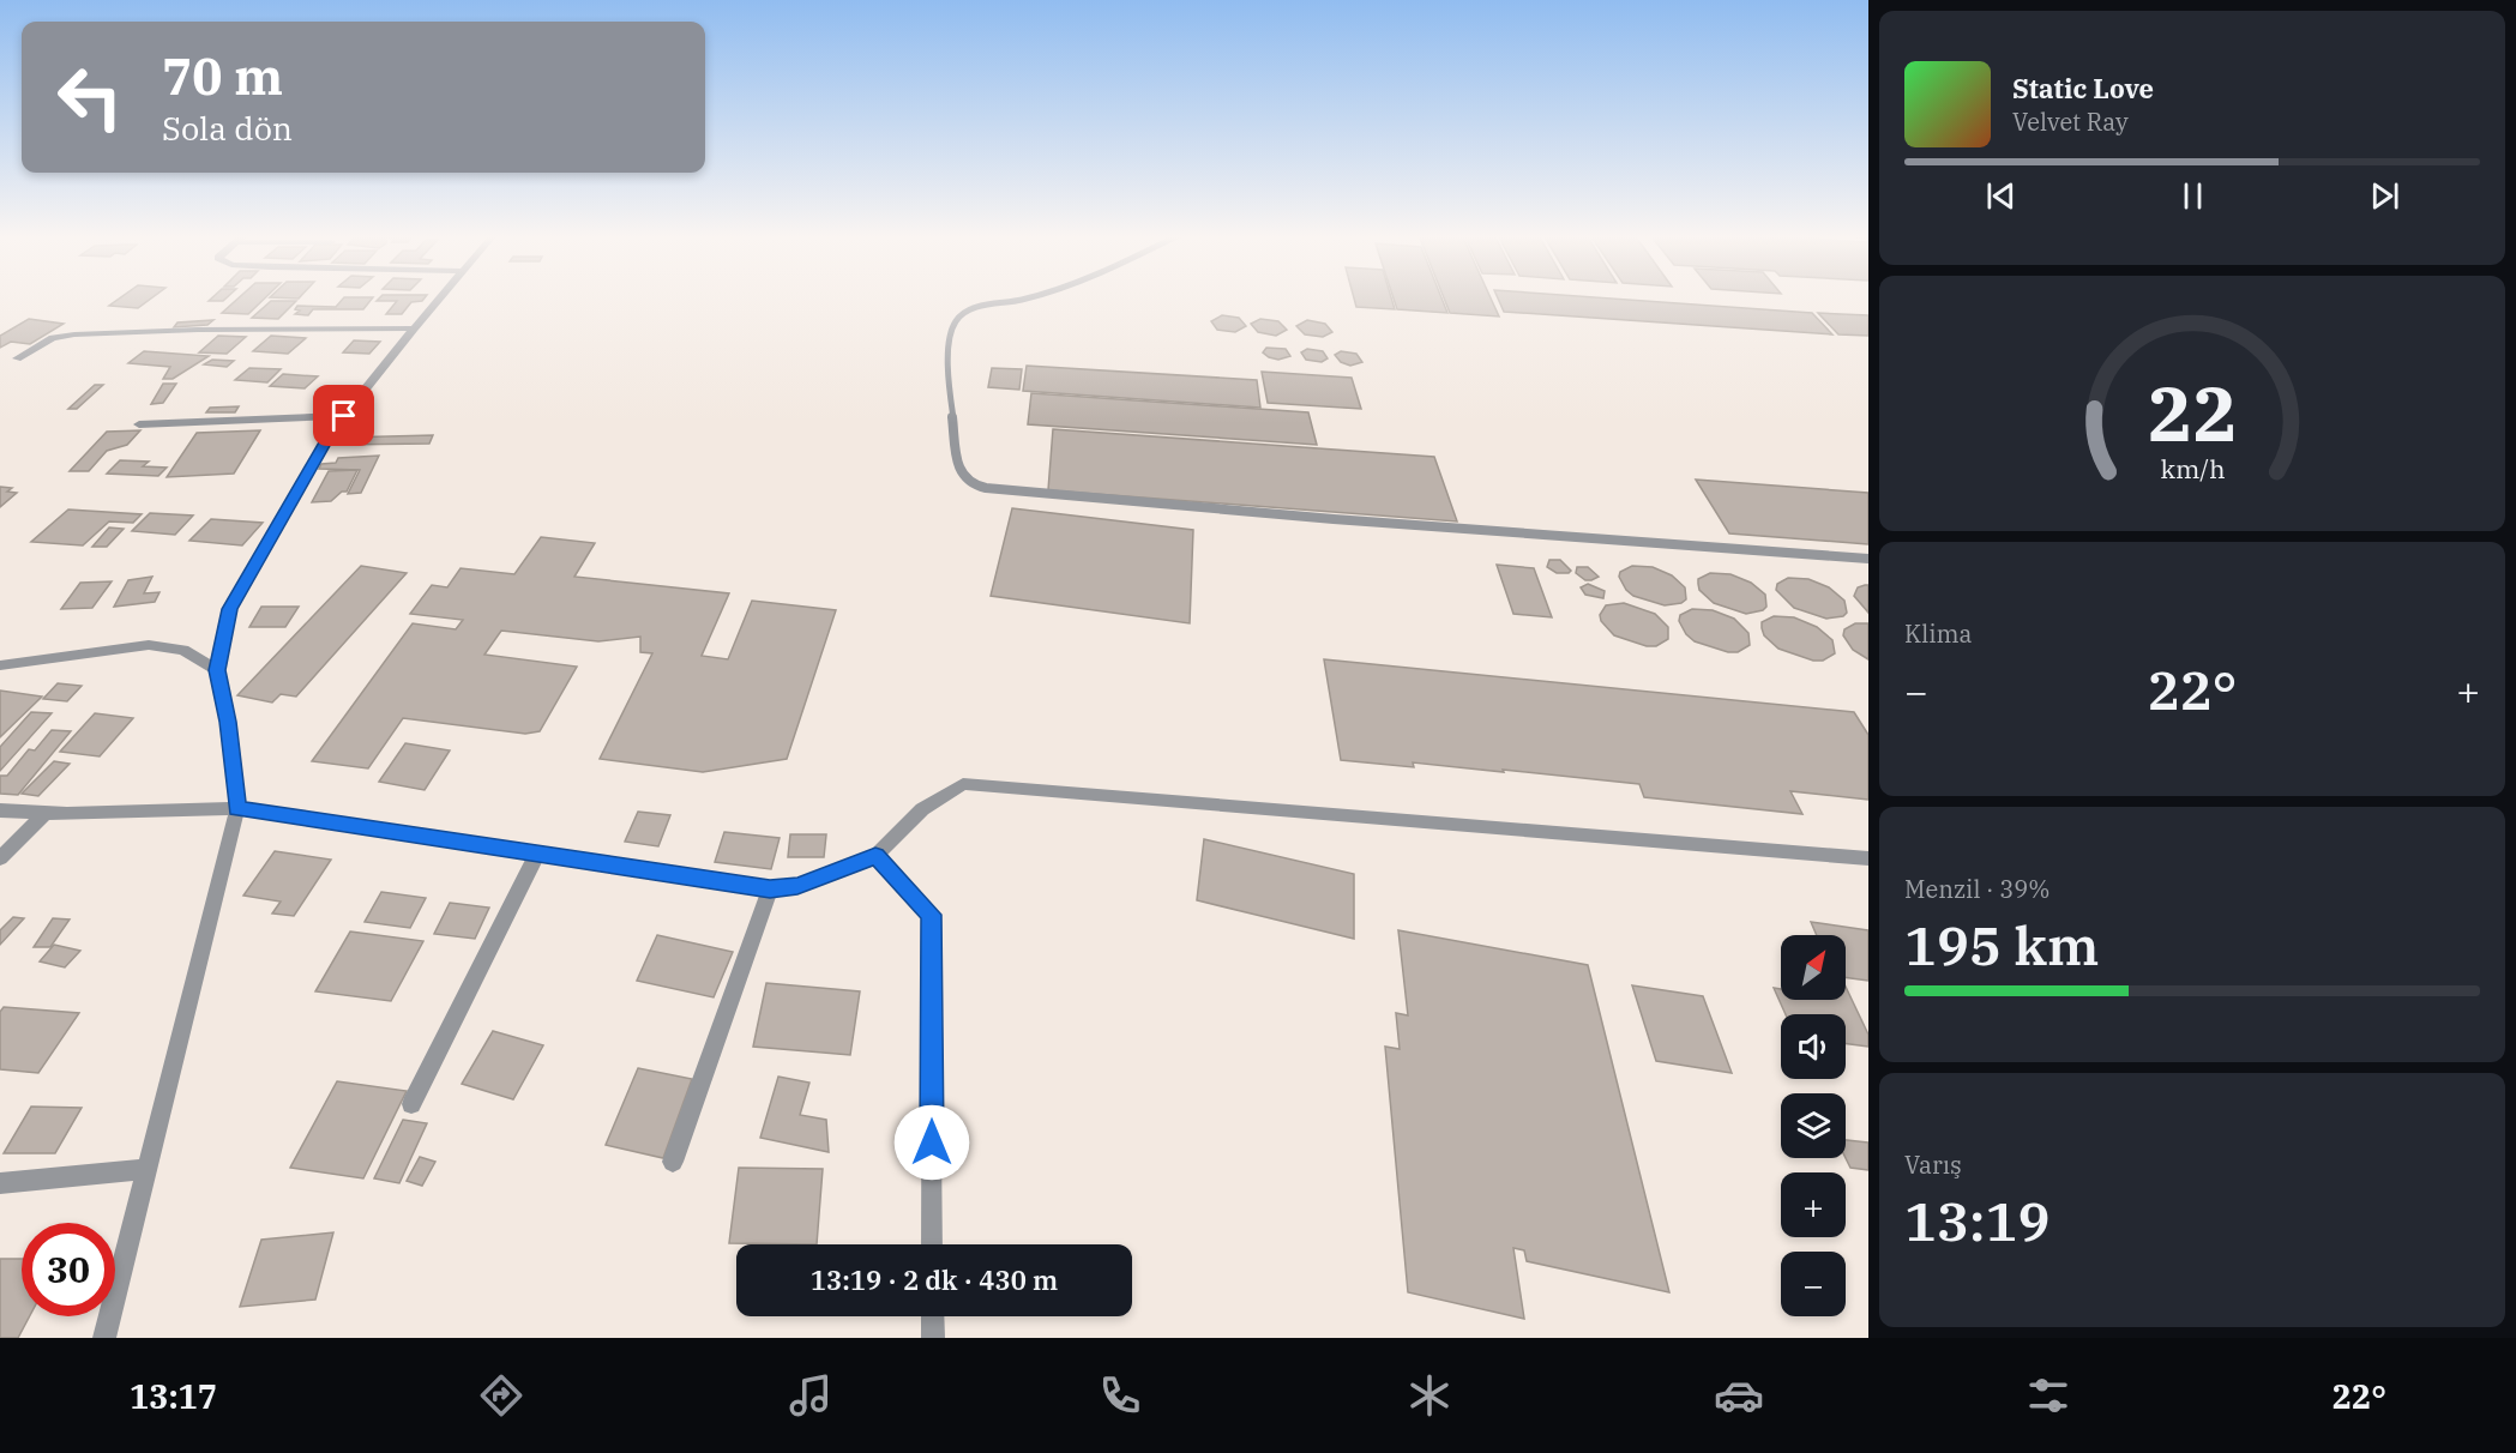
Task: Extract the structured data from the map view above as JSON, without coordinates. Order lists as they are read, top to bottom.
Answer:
{
  "north": "top right",
  "page": {
    "turn": ["70 m", "Sola dön"],
    "song": ["Static Love", "Velvet Ray"],
    "tile": [
      "Klima",
      ["Menzil · 39%", "195 km"],
      ["Varış", "13:19"]
    ],
    "heat": ["−", "22°", "+"],
    "map_buttons": ["+", "−"],
    "limit": "30",
    "trip": "13:19 · 2 dk · 430 m",
    "tabs": ["13:17", "22°"],
    "gauge": ["22", "km/h"]
  }
}
